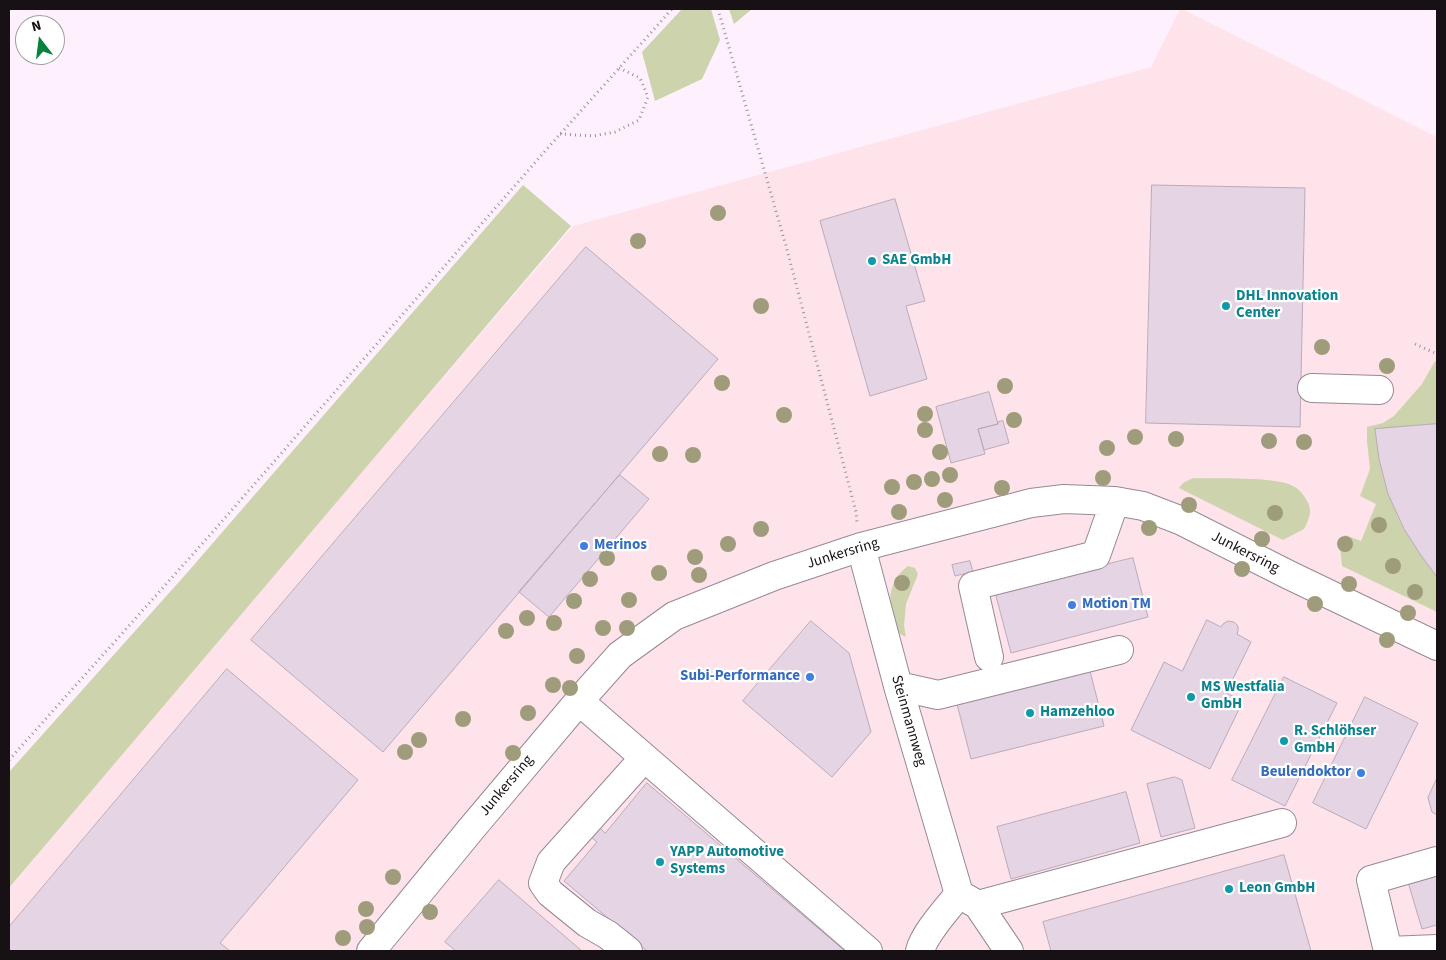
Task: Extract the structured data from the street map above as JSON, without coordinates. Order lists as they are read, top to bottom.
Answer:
{
  "streets": {
    "street": ["Junkersring", "Steinmannweg"]
  },
  "crossings": [
    ["Junkersring", "Steinmannweg"]
  ],
  "places": [
    "SAE GmbH",
    "DHL Innovation Center",
    "Merinos",
    "Motion TM",
    "Subi-Performance",
    "MS Westfalia GmbH",
    "Hamzehloo",
    "R. Schlöhser GmbH",
    "Beulendoktor",
    "YAPP Automotive Systems",
    "Leon GmbH"
  ],
  "north": "top"
}
